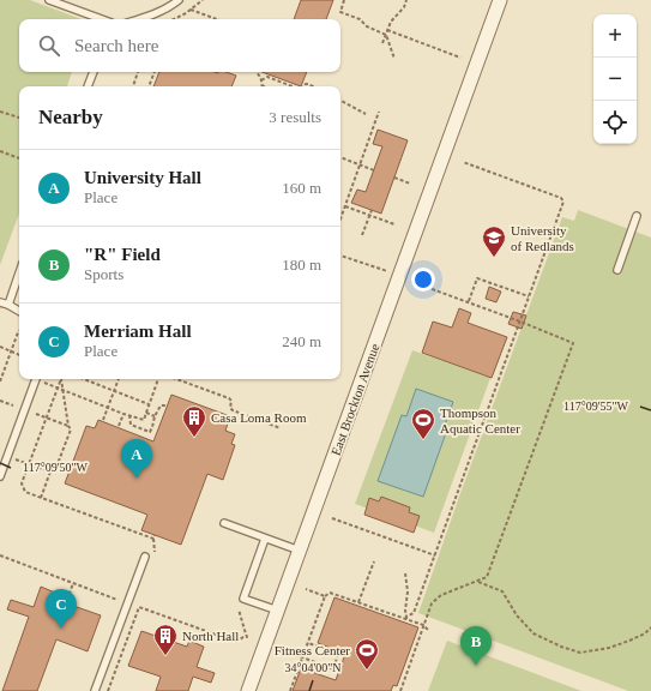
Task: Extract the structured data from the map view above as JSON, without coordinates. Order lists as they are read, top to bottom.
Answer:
{
  "streets": {
    "street": ["East Brockton Avenue"]
  },
  "places": {
    "school or university": ["University of Redlands"],
    "building": ["Casa Loma Room", "North Hall"],
    "sports": ["Thompson Aquatic Center", "Fitness Center"]
  },
  "page": {
    "map_buttons": ["+", "−"],
    "search": "Search here",
    "heading": ["Nearby", "3 results"],
    "list": [
      {
        "mark": "A",
        "name": "University Hall",
        "note": "Place",
        "value": "160 m"
      },
      {
        "mark": "B",
        "name": "\"R\" Field",
        "note": "Sports",
        "value": "180 m"
      },
      {
        "mark": "C",
        "name": "Merriam Hall",
        "note": "Place",
        "value": "240 m"
      }
    ],
    "pins": ["A", "C", "B"]
  },
  "coordinates": ["117°09'55\"W", "117°09'50\"W", "34°04'00\"N"]
}
